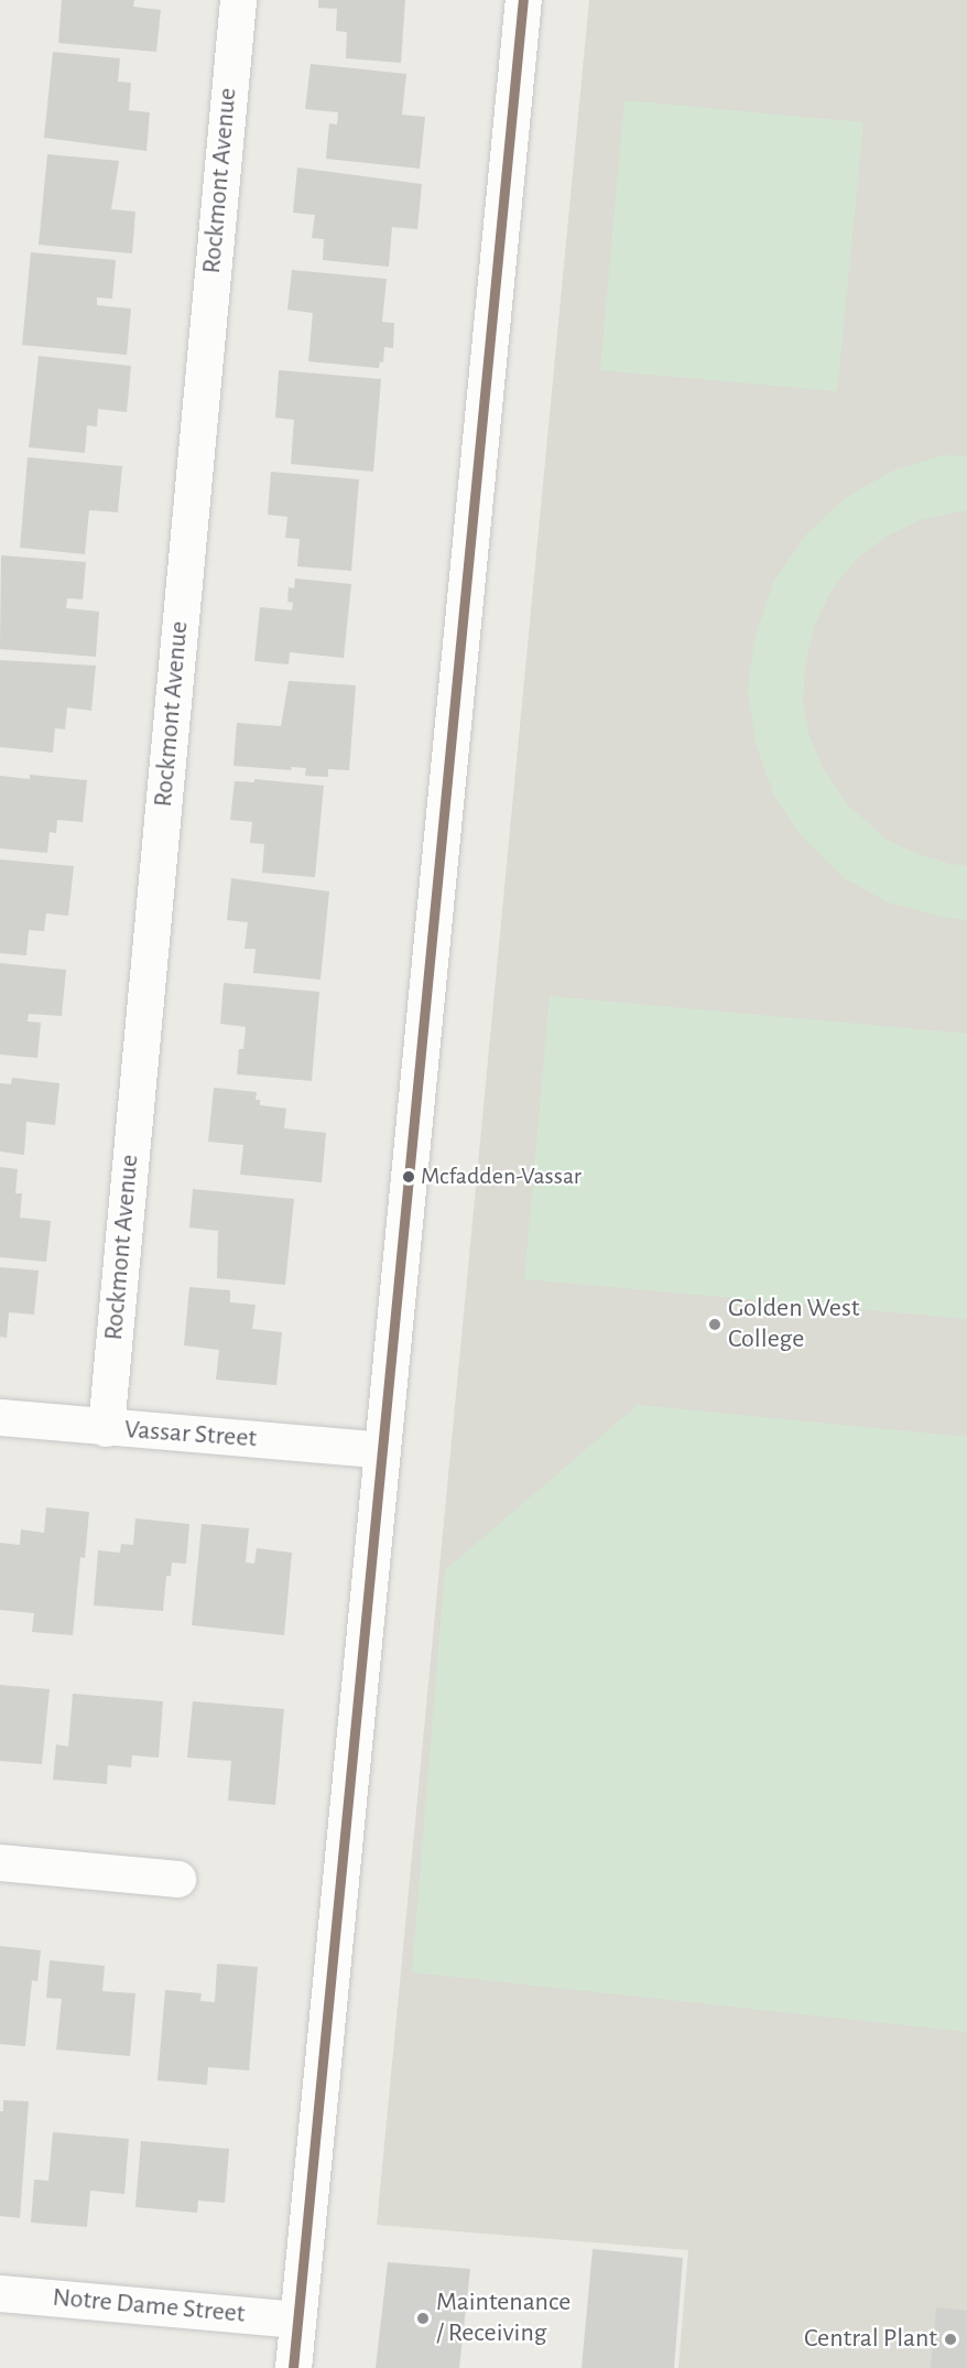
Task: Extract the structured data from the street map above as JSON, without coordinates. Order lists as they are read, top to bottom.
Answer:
{
  "streets": {
    "street": ["Rockmont Avenue", "Vassar Street", "Notre Dame Street"]
  },
  "crossings": [
    ["Rockmont Avenue", "Vassar Street"]
  ],
  "places": [
    "Mcfadden-Vassar",
    "Golden West College",
    "Maintenance / Receiving",
    "Central Plant"
  ]
}
